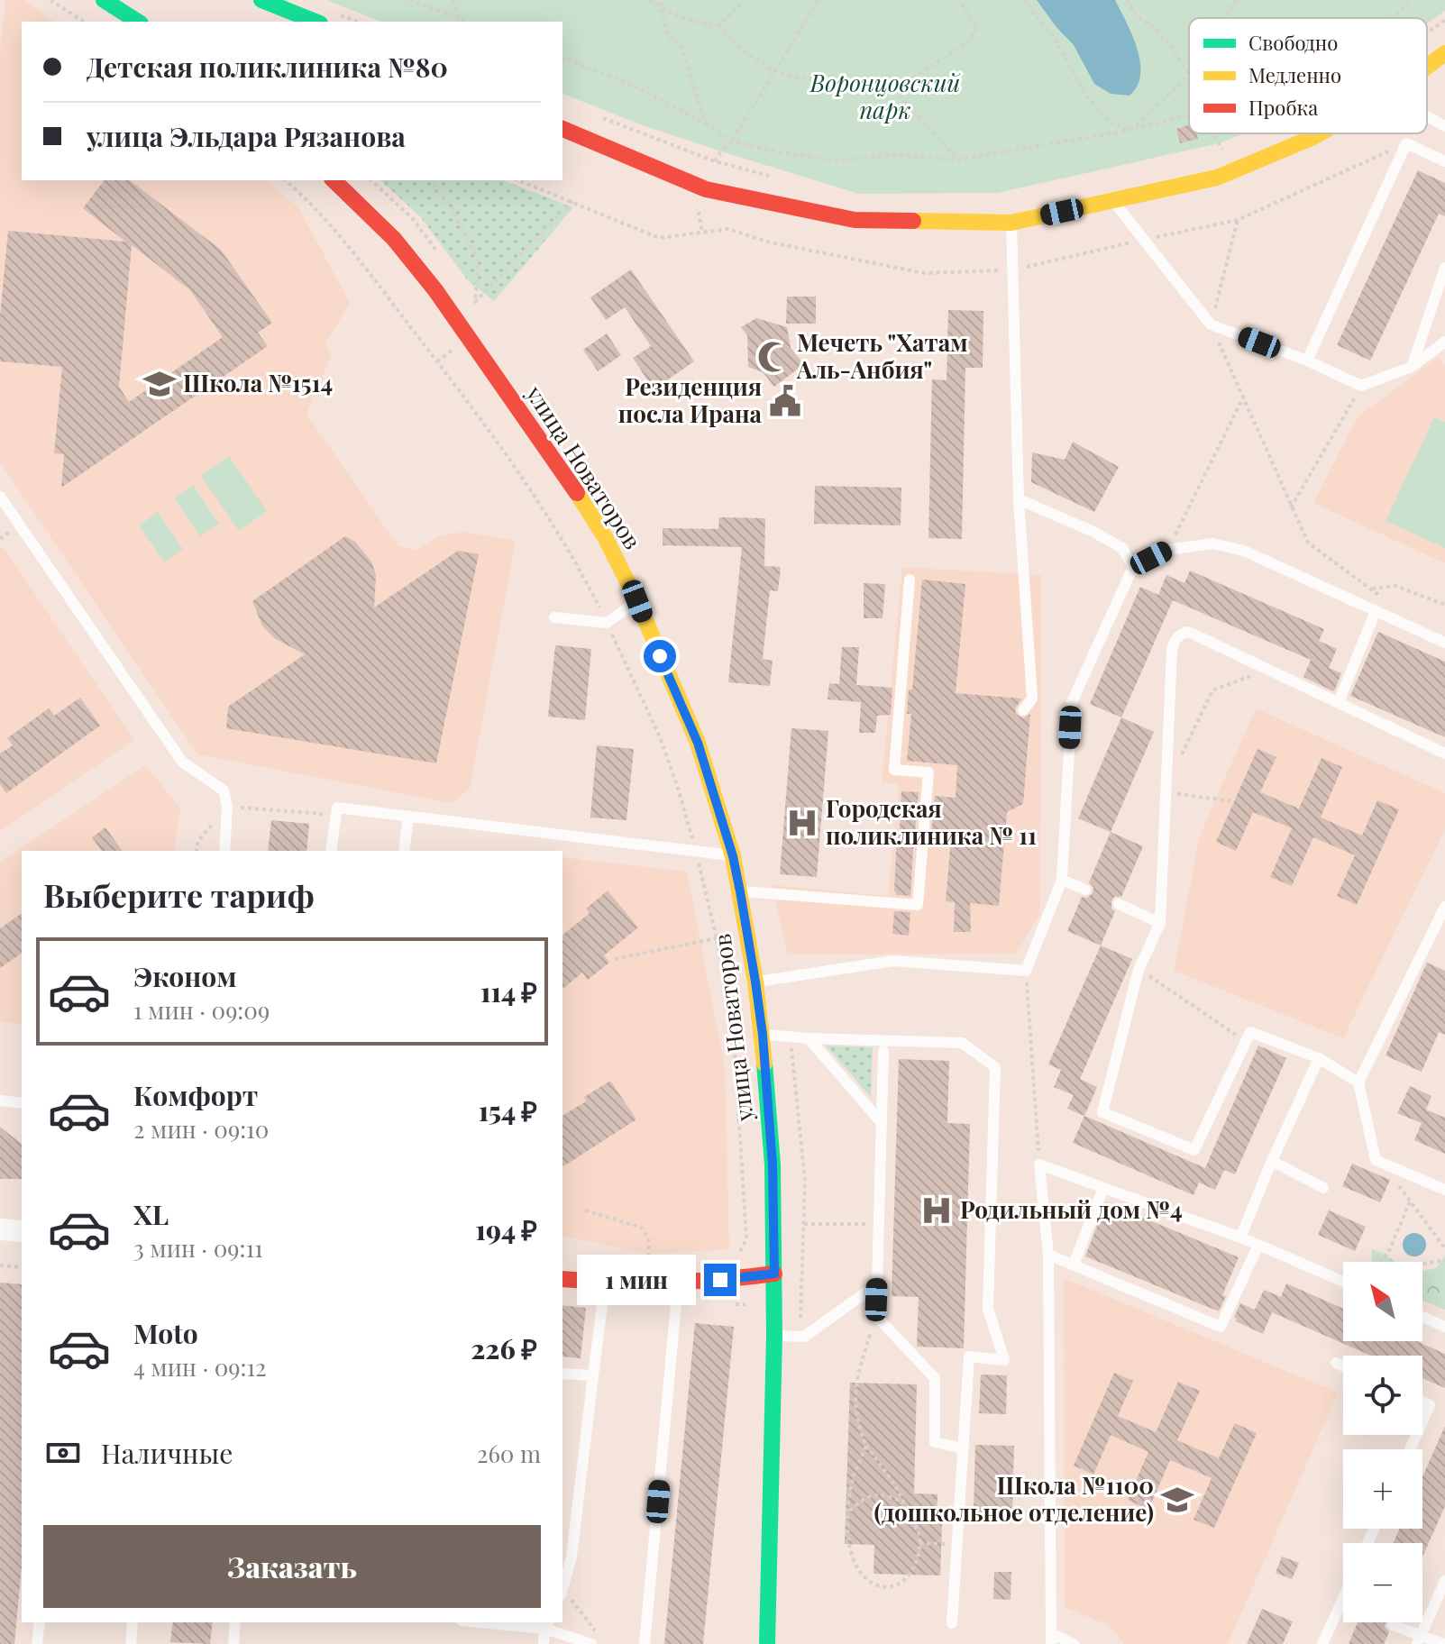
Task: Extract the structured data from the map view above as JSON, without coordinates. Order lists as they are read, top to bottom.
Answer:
{
  "streets": {
    "street": ["улица Новаторов"]
  },
  "parks": ["Воронцовский парк"],
  "places": {
    "mosque": ["Мечеть \"Хатам Аль-Анбия\""],
    "school or university": ["Школа №1514", "Школа №1100 (дошкольное отделение)"],
    "public building": ["Резиденция посла Ирана"],
    "hospital": ["Городская поликлиника № 11", "Родильный дом №4"]
  },
  "legend": ["Свободно", "Медленно", "Пробка"],
  "north": "top left",
  "page": {
    "banner": ["Детская поликлиника №80", "улица Эльдара Рязанова"],
    "heading": "Выберите тариф",
    "list": [
      {
        "name": "Эконом",
        "note": "1 мин · 09:09",
        "value": "114 ₽"
      },
      {
        "name": "Комфорт",
        "note": "2 мин · 09:10",
        "value": "154 ₽"
      },
      {
        "name": "XL",
        "note": "3 мин · 09:11",
        "value": "194 ₽"
      },
      {
        "name": "Moto",
        "note": "4 мин · 09:12",
        "value": "226 ₽"
      }
    ],
    "bubble": "1 мин",
    "map_buttons": ["+", "−"],
    "pay": ["Наличные", "260 m"],
    "buttons": "Заказать"
  }
}
